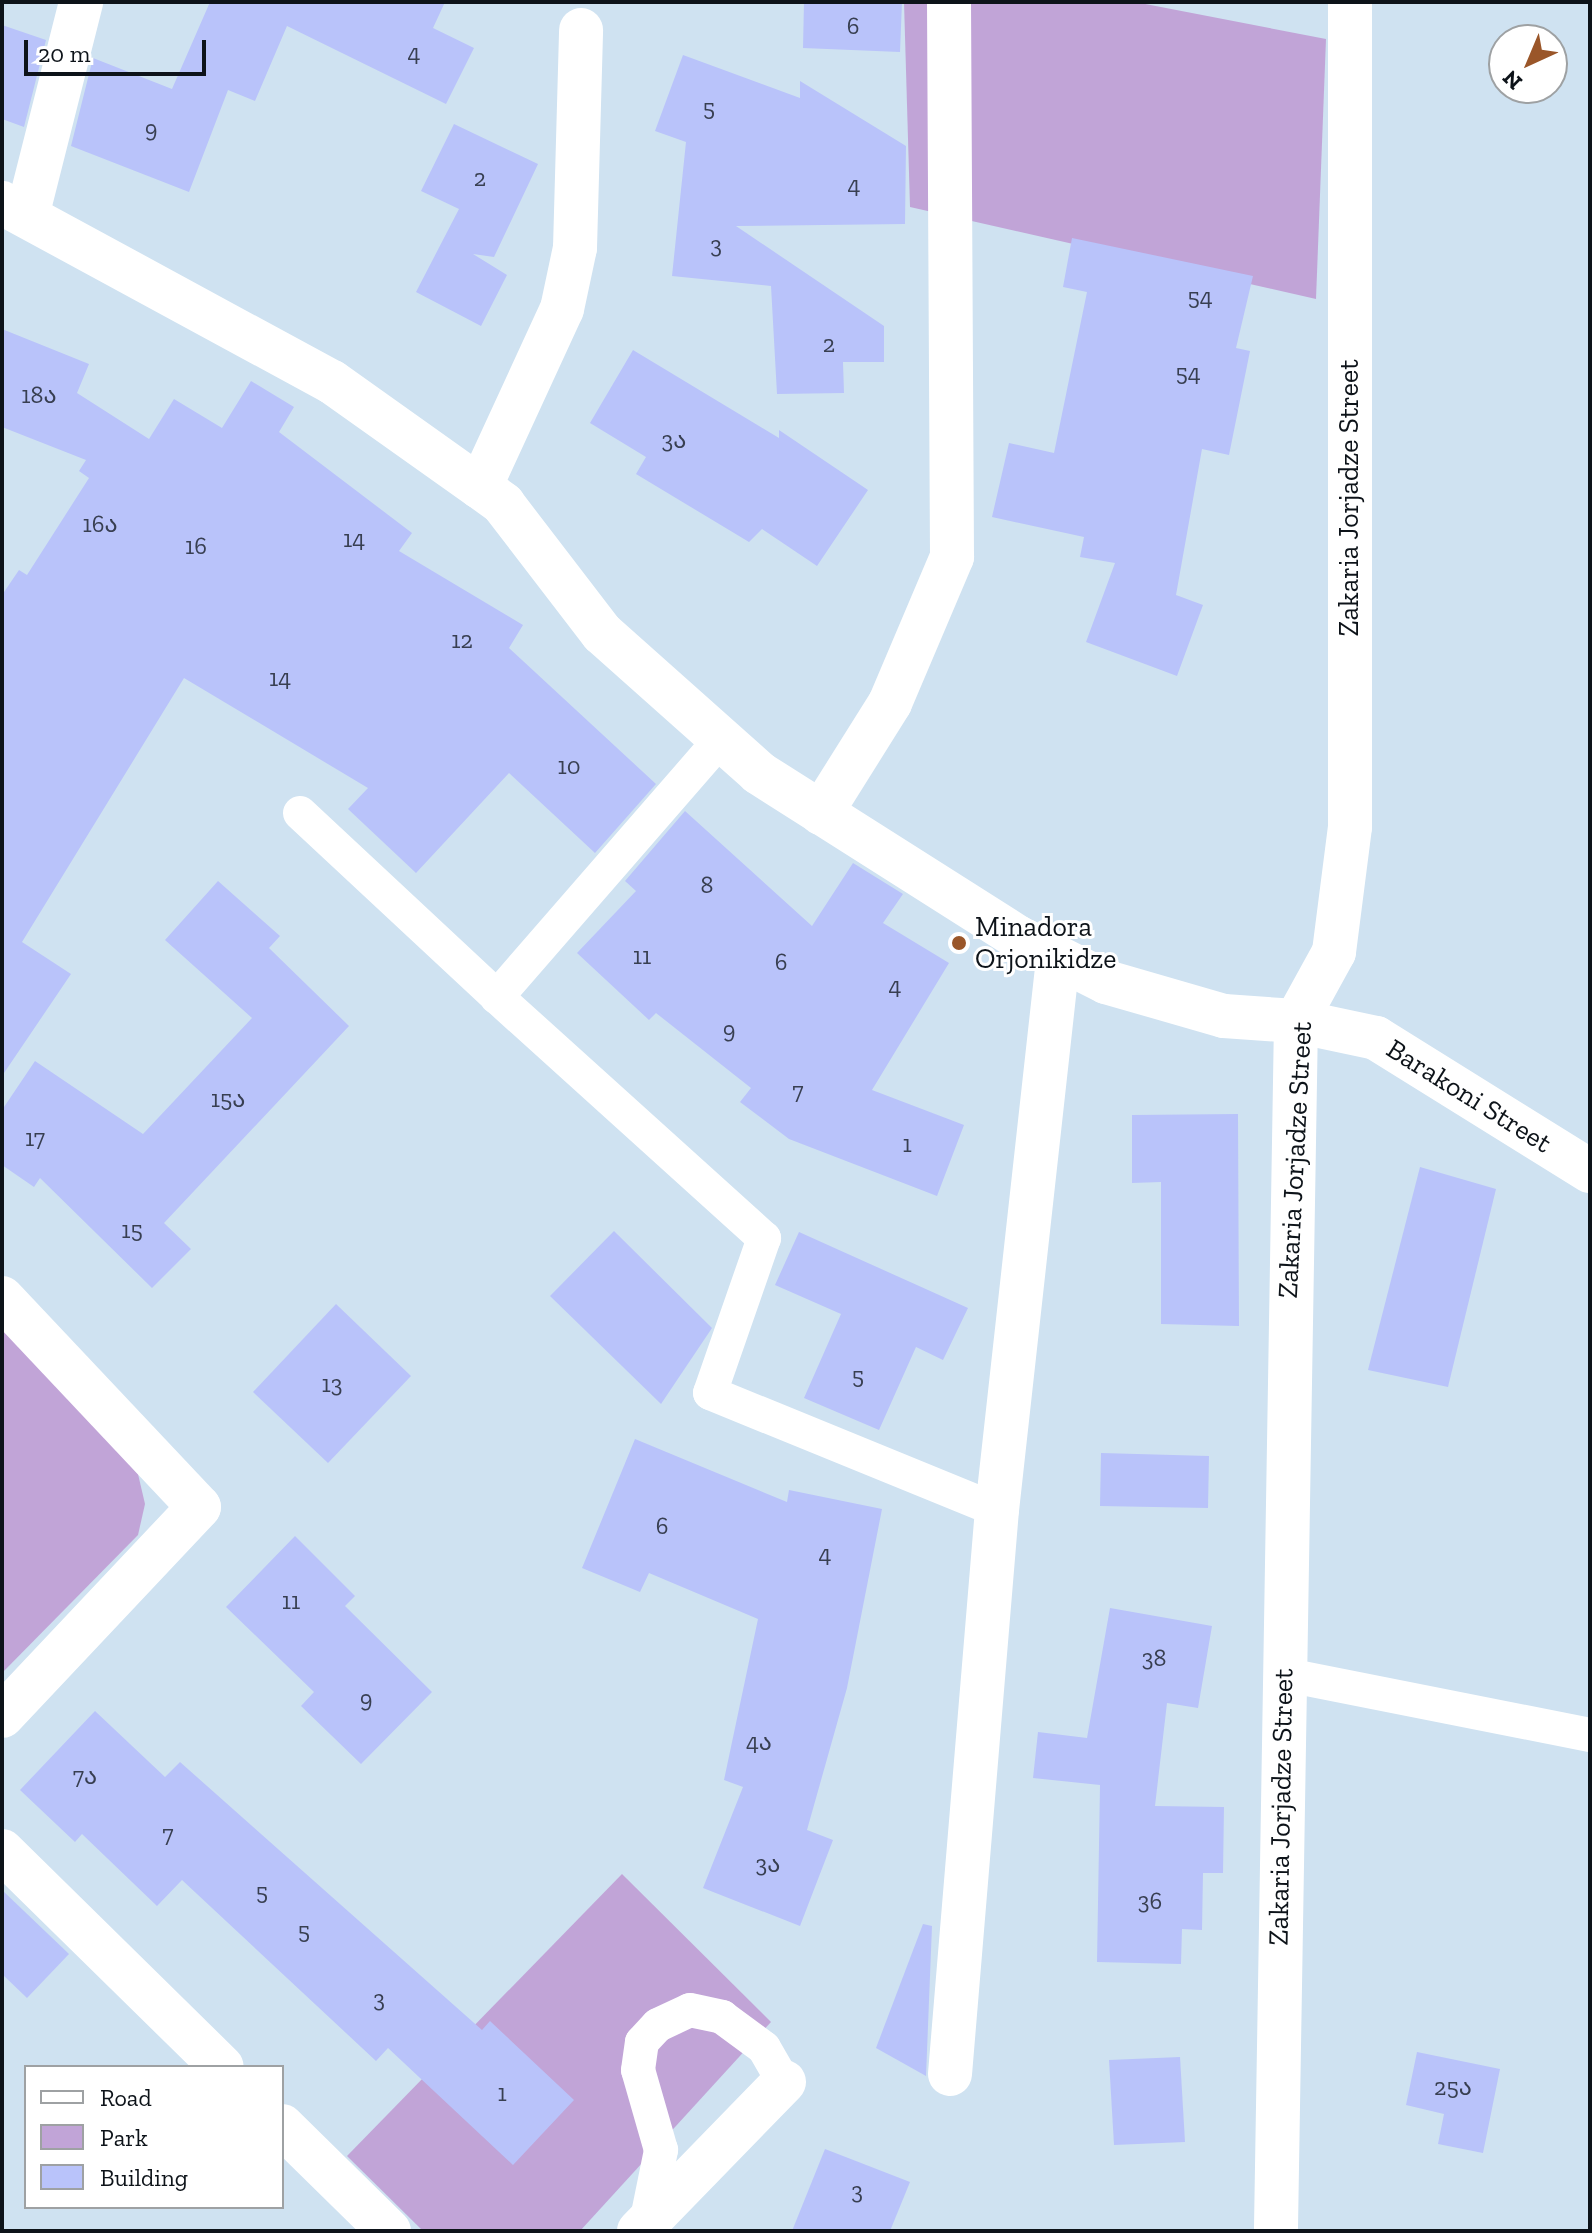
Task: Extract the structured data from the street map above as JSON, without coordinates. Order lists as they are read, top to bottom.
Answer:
{
  "streets": {
    "street": ["Zakaria Jorjadze Street", "Barakoni Street"]
  },
  "crossings": [
    ["Zakaria Jorjadze Street", "Barakoni Street"]
  ],
  "places": ["Minadora Orjonikidze"],
  "house_numbers": [
    "6",
    "4",
    "5",
    "9",
    "2",
    "4",
    "3",
    "54",
    "2",
    "54",
    "18ა",
    "3ა",
    "16ა",
    "14",
    "16",
    "12",
    "14",
    "10",
    "8",
    "11",
    "6",
    "4",
    "9",
    "7",
    "15ა",
    "17",
    "1",
    "15",
    "5",
    "13",
    "6",
    "4",
    "11",
    "38",
    "9",
    "4ა",
    "7ა",
    "7",
    "3ა",
    "5",
    "36",
    "5",
    "3",
    "25ა",
    "1",
    "3"
  ],
  "legend": ["Road", "Park", "Building"],
  "scale_bar": "20 m",
  "north": "bottom left"
}
